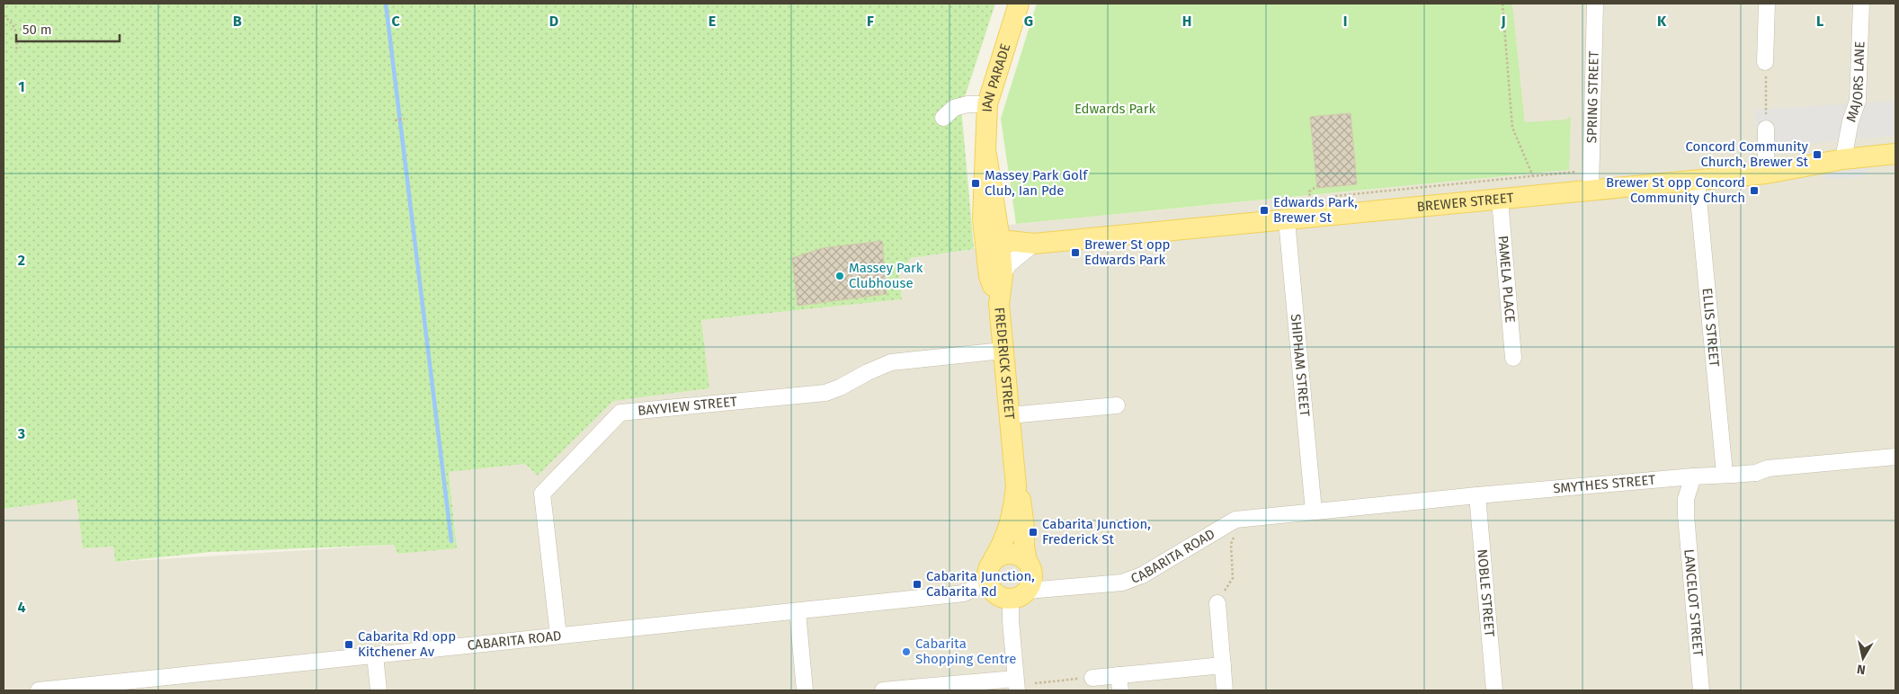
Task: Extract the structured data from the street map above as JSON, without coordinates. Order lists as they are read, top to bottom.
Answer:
{
  "streets": {
    "main road": ["IAN PARADE", "BREWER STREET", "FREDERICK STREET"],
    "street": [
      "MAJORS LANE",
      "SPRING STREET",
      "PAMELA PLACE",
      "ELLIS STREET",
      "SHIPHAM STREET",
      "BAYVIEW STREET",
      "SMYTHES STREET",
      "CABARITA ROAD",
      "NOBLE STREET",
      "LANCELOT STREET"
    ]
  },
  "crossings": [
    ["IAN PARADE", "BREWER STREET"],
    ["IAN PARADE", "FREDERICK STREET"],
    ["MAJORS LANE", "BREWER STREET"],
    ["SPRING STREET", "BREWER STREET"],
    ["BREWER STREET", "PAMELA PLACE"],
    ["BREWER STREET", "ELLIS STREET"],
    ["BREWER STREET", "SHIPHAM STREET"],
    ["ELLIS STREET", "SMYTHES STREET"],
    ["FREDERICK STREET", "BAYVIEW STREET"],
    ["FREDERICK STREET", "CABARITA ROAD"],
    ["SHIPHAM STREET", "SMYTHES STREET"],
    ["SHIPHAM STREET", "CABARITA ROAD"],
    ["BAYVIEW STREET", "CABARITA ROAD"],
    ["SMYTHES STREET", "CABARITA ROAD"],
    ["SMYTHES STREET", "NOBLE STREET"],
    ["SMYTHES STREET", "LANCELOT STREET"]
  ],
  "parks": ["Edwards Park"],
  "places": {
    "transit": [
      "Concord Community Church, Brewer St",
      "Massey Park Golf Club, Ian Pde",
      "Brewer St opp Concord Community Church",
      "Edwards Park, Brewer St",
      "Brewer St opp Edwards Park",
      "Cabarita Junction, Frederick St",
      "Cabarita Junction, Cabarita Rd",
      "Cabarita Rd opp Kitchener Av"
    ],
    "other": ["Massey Park Clubhouse", "Cabarita Shopping Centre"]
  },
  "scale_bar": "50 m",
  "north": "bottom",
  "grid": {
    "columns": [
      "B",
      "C",
      "D",
      "E",
      "F",
      "G",
      "H",
      "I",
      "J",
      "K",
      "L"
    ],
    "rows": [
      "1",
      "2",
      "3",
      "4"
    ]
  }
}
